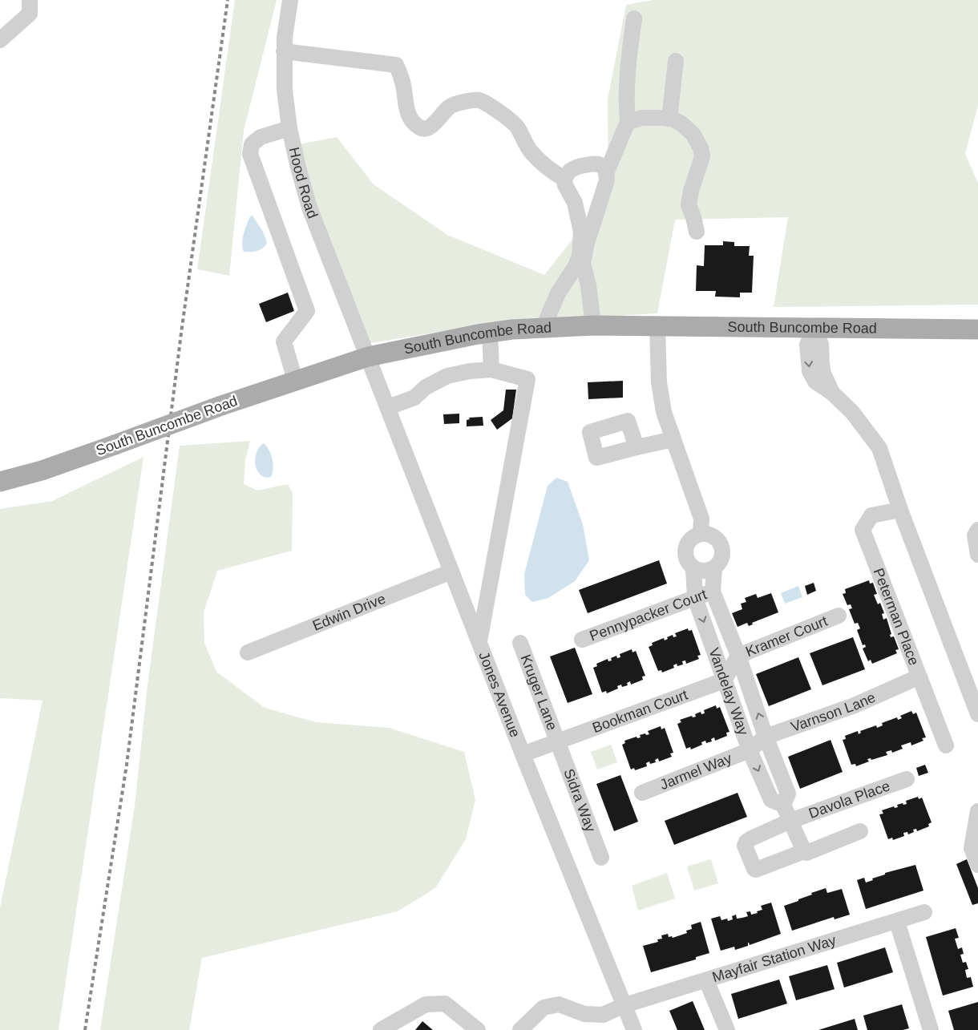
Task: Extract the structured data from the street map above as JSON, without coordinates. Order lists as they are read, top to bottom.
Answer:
{
  "streets": {
    "main road": ["South Buncombe Road"],
    "street": [
      "Hood Road",
      "Edwin Drive",
      "Pennypacker Court",
      "Peterman Place",
      "Kramer Court",
      "Vandelay Way",
      "Kruger Lane",
      "Jones Avenue",
      "Bookman Court",
      "Varnson Lane",
      "Jarmel Way",
      "Sidra Way",
      "Davola Place",
      "Mayfair Station Way"
    ]
  },
  "crossings": [
    ["Hood Road", "South Buncombe Road"],
    ["Hood Road", "Jones Avenue"],
    ["South Buncombe Road", "Jones Avenue"],
    ["Edwin Drive", "Jones Avenue"],
    ["Pennypacker Court", "Vandelay Way"],
    ["Peterman Place", "Varnson Lane"],
    ["Kramer Court", "Vandelay Way"],
    ["Kramer Court", "Bookman Court"],
    ["Vandelay Way", "Bookman Court"],
    ["Vandelay Way", "Varnson Lane"],
    ["Vandelay Way", "Jarmel Way"],
    ["Vandelay Way", "Davola Place"],
    ["Kruger Lane", "Bookman Court"],
    ["Kruger Lane", "Sidra Way"],
    ["Jones Avenue", "Bookman Court"],
    ["Jones Avenue", "Mayfair Station Way"],
    ["Bookman Court", "Sidra Way"],
    ["Varnson Lane", "Jarmel Way"]
  ]
}
